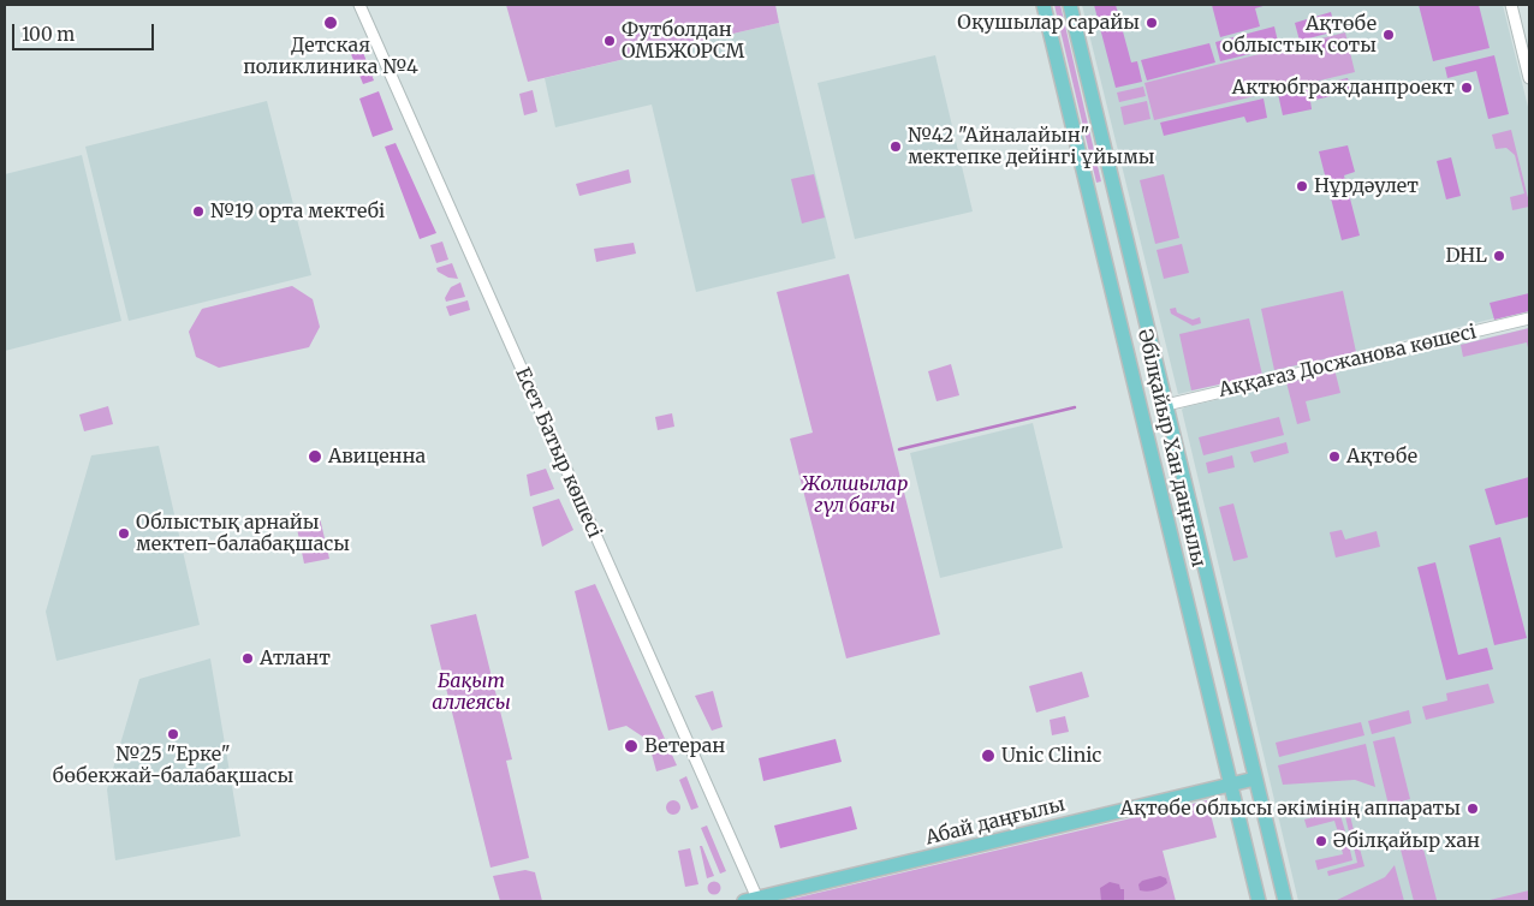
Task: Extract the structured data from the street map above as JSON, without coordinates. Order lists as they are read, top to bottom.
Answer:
{
  "streets": {
    "main road": ["Әбілқайыр Хан даңғылы", "Абай даңғылы"],
    "street": ["Аққағаз Досжанова көшесі", "Есет Батыр көшесі"]
  },
  "crossings": [
    ["Аққағаз Досжанова көшесі", "Әбілқайыр Хан даңғылы"],
    ["Әбілқайыр Хан даңғылы", "Абай даңғылы"],
    ["Есет Батыр көшесі", "Абай даңғылы"]
  ],
  "parks": ["Жолшылар гүл бағы", "Бақыт аллеясы"],
  "places": [
    "Детская поликлиника №4",
    "Оқушылар сарайы",
    "Ақтөбе облыстық соты",
    "Футболдан ОМБЖОРСМ",
    "Актюбгражданпроект",
    "№42 \"Айналайын\" мектепке дейінгі ұйымы",
    "Нұрдәулет",
    "№19 орта мектебі",
    "DHL",
    "Авиценна",
    "Ақтөбе",
    "Облыстық арнайы мектеп-балабақшасы",
    "Атлант",
    "№25 \"Ерке\" бөбекжай-балабақшасы",
    "Ветеран",
    "Unic Clinic",
    "Ақтөбе облысы әкімінің аппараты",
    "Әбілқайыр хан"
  ],
  "scale_bar": "100 m"
}
